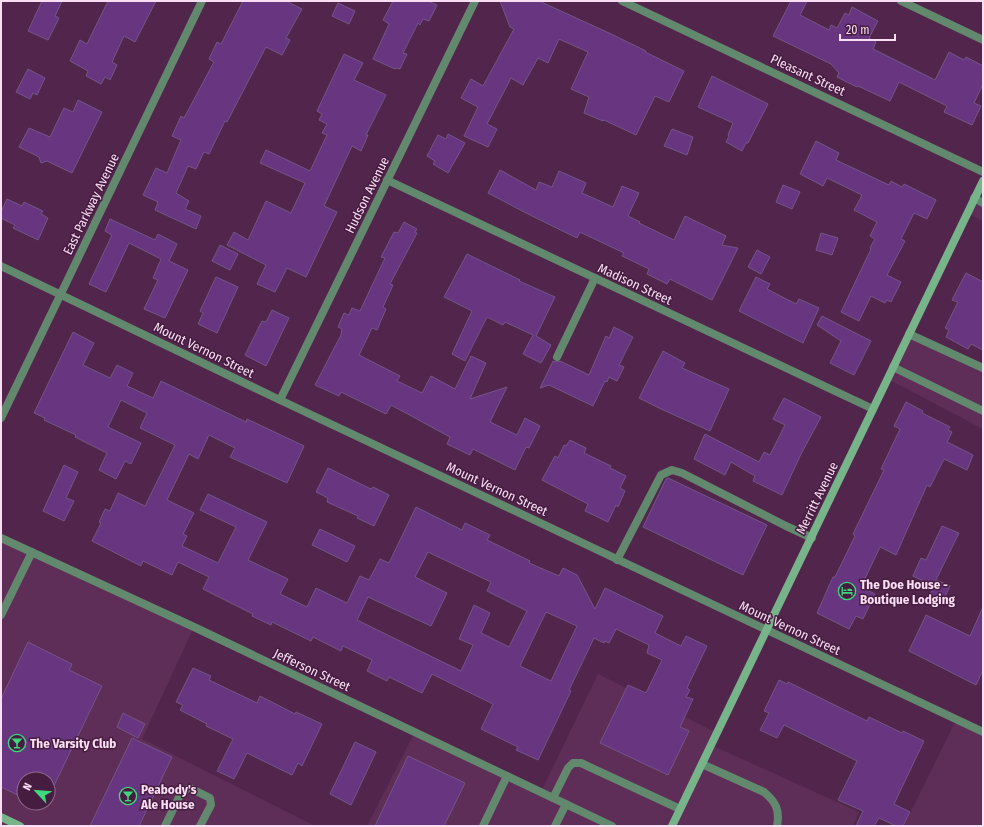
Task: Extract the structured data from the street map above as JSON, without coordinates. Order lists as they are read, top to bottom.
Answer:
{
  "streets": {
    "street": [
      "Pleasant Street",
      "Hudson Avenue",
      "East Parkway Avenue",
      "Madison Street",
      "Mount Vernon Street",
      "Merritt Avenue",
      "Jefferson Street"
    ]
  },
  "crossings": [
    ["Hudson Avenue", "Madison Street"],
    ["Hudson Avenue", "Mount Vernon Street"],
    ["East Parkway Avenue", "Mount Vernon Street"],
    ["Madison Street", "Merritt Avenue"],
    ["Mount Vernon Street", "Merritt Avenue"]
  ],
  "places": {
    "hotel": ["The Doe House - Boutique Lodging"],
    "bar": ["The Varsity Club", "Peabody's Ale House"]
  },
  "scale_bar": "20 m",
  "north": "top left"
}
